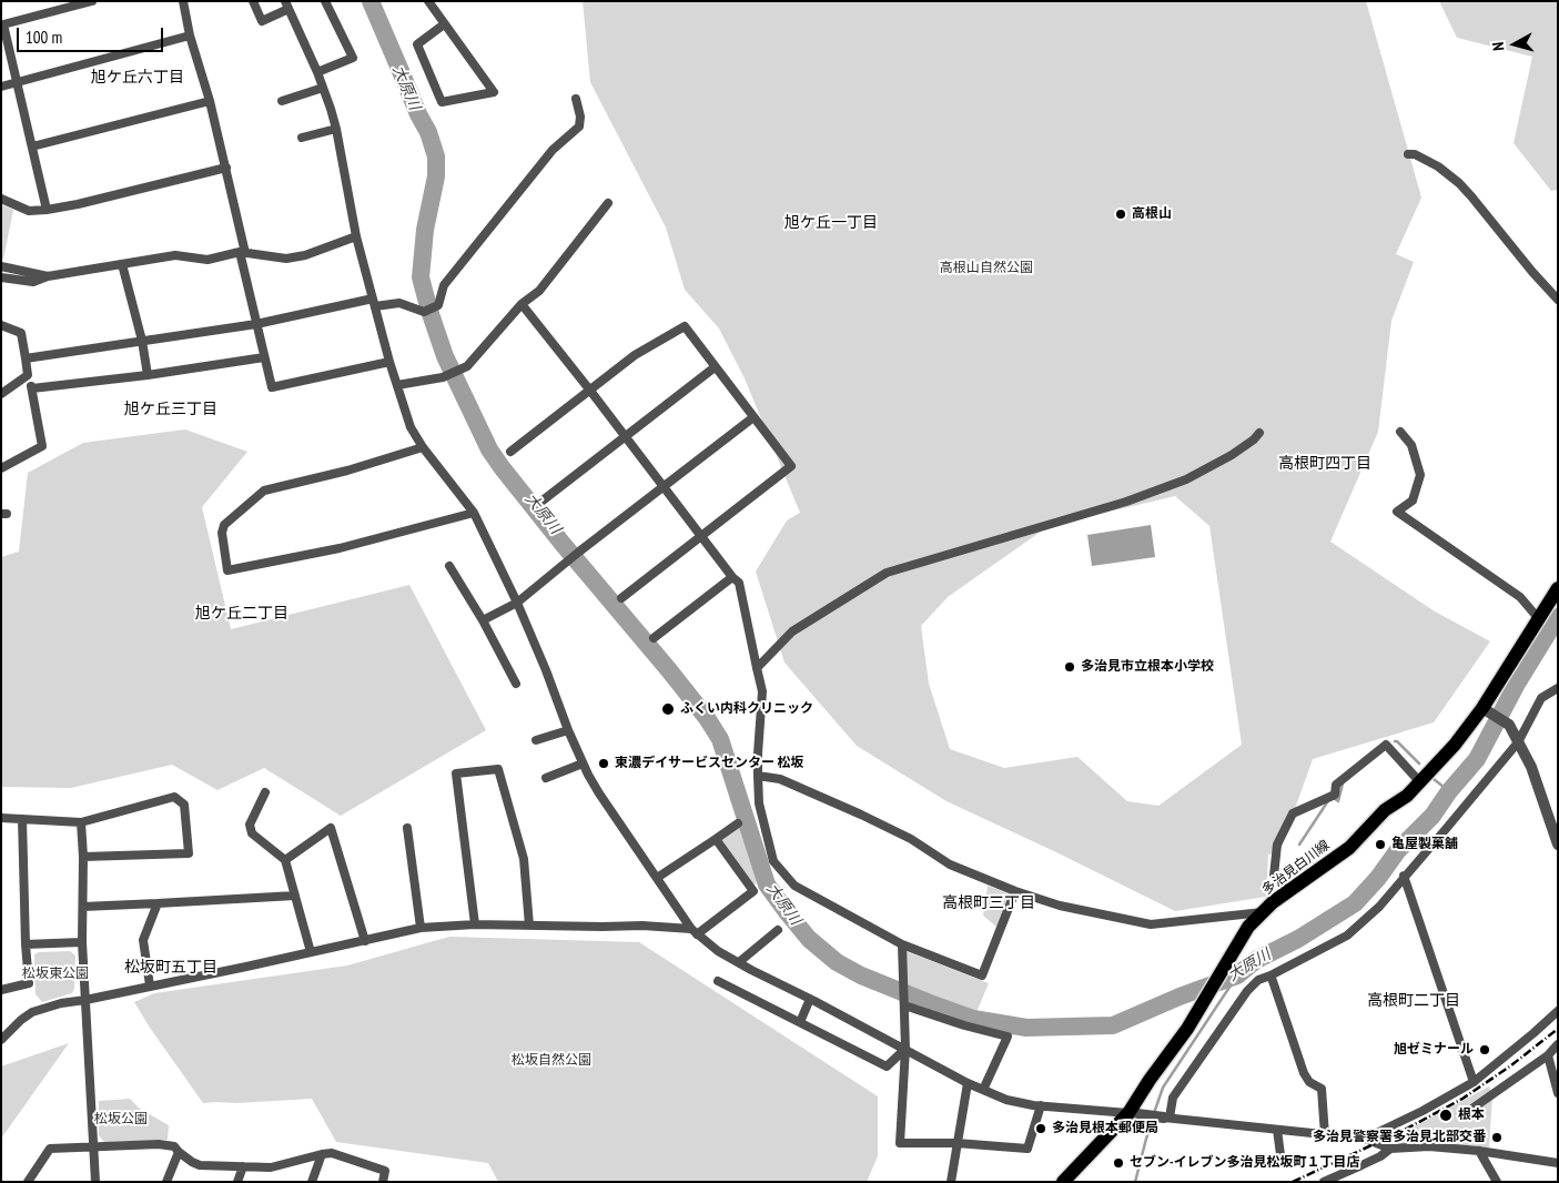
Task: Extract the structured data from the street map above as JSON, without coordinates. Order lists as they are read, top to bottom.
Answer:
{
  "streets": {
    "main road": ["多治見白川線"]
  },
  "districts": [
    "旭ケ丘六丁目",
    "旭ケ丘一丁目",
    "旭ケ丘三丁目",
    "高根町四丁目",
    "旭ケ丘二丁目",
    "高根町三丁目",
    "松坂町五丁目",
    "高根町二丁目"
  ],
  "water": ["大原川"],
  "parks": [
    "高根山自然公園",
    "松坂東公園",
    "松坂自然公園",
    "松坂公園"
  ],
  "places": [
    "高根山",
    "多治見市立根本小学校",
    "ふくい内科クリニック",
    "東濃デイサービスセンター 松坂",
    "亀屋製菓舗",
    "旭ゼミナール",
    "根本",
    "多治見根本郵便局",
    "多治見警察署多治見北部交番",
    "セブン-イレブン多治見松坂町１丁目店"
  ],
  "scale_bar": "100 m",
  "north": "left"
}
